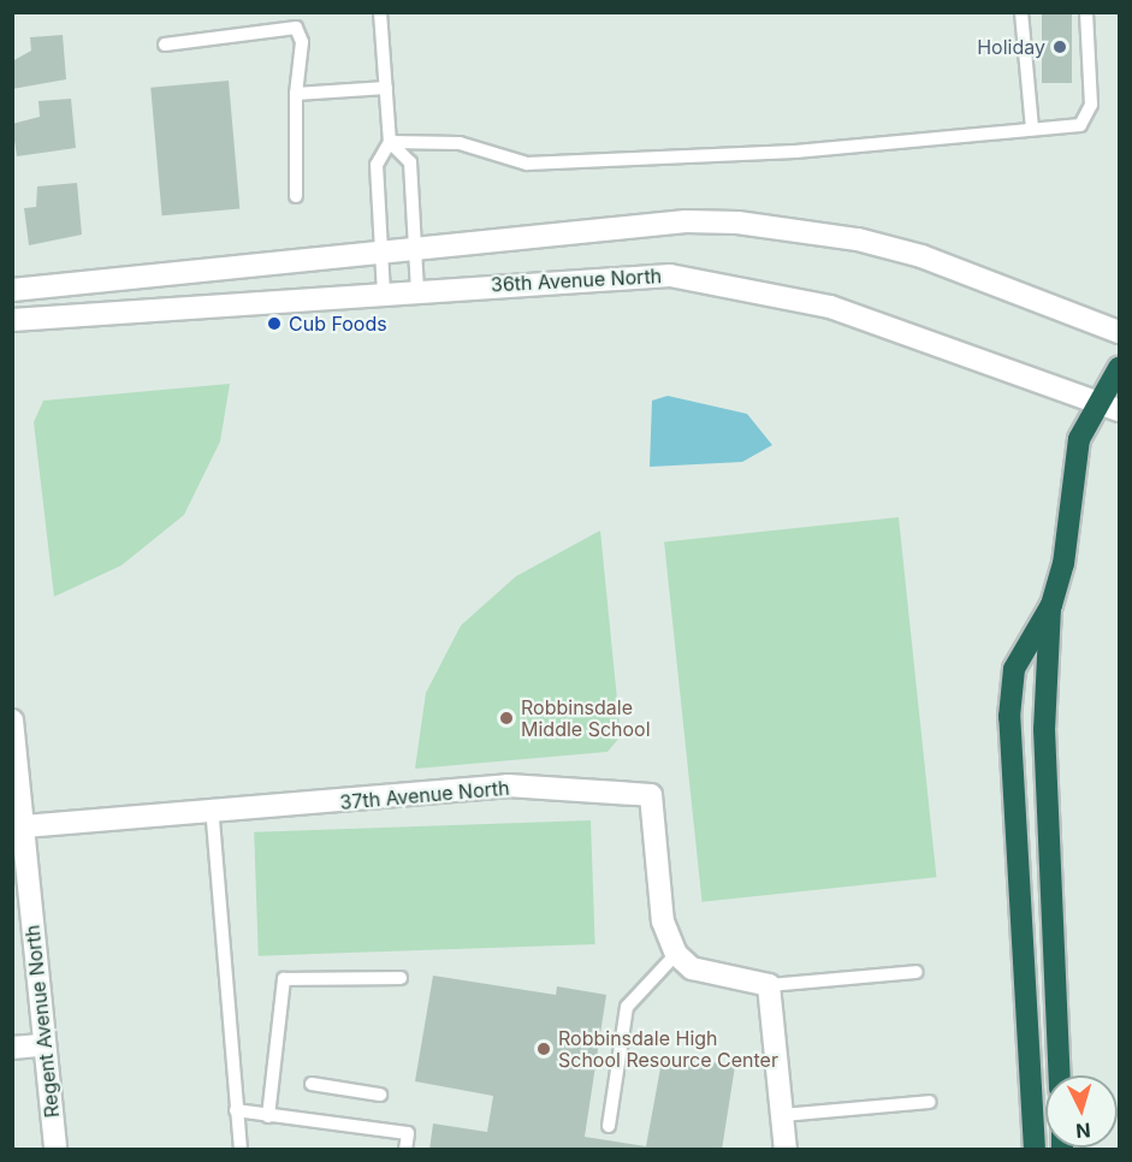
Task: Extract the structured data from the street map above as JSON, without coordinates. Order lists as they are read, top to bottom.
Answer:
{
  "streets": {
    "street": ["36th Avenue North", "37th Avenue North", "Regent Avenue North"]
  },
  "crossings": [
    ["37th Avenue North", "Regent Avenue North"]
  ],
  "places": [
    "Holiday",
    "Cub Foods",
    "Robbinsdale Middle School",
    "Robbinsdale High School Resource Center"
  ],
  "north": "bottom"
}
